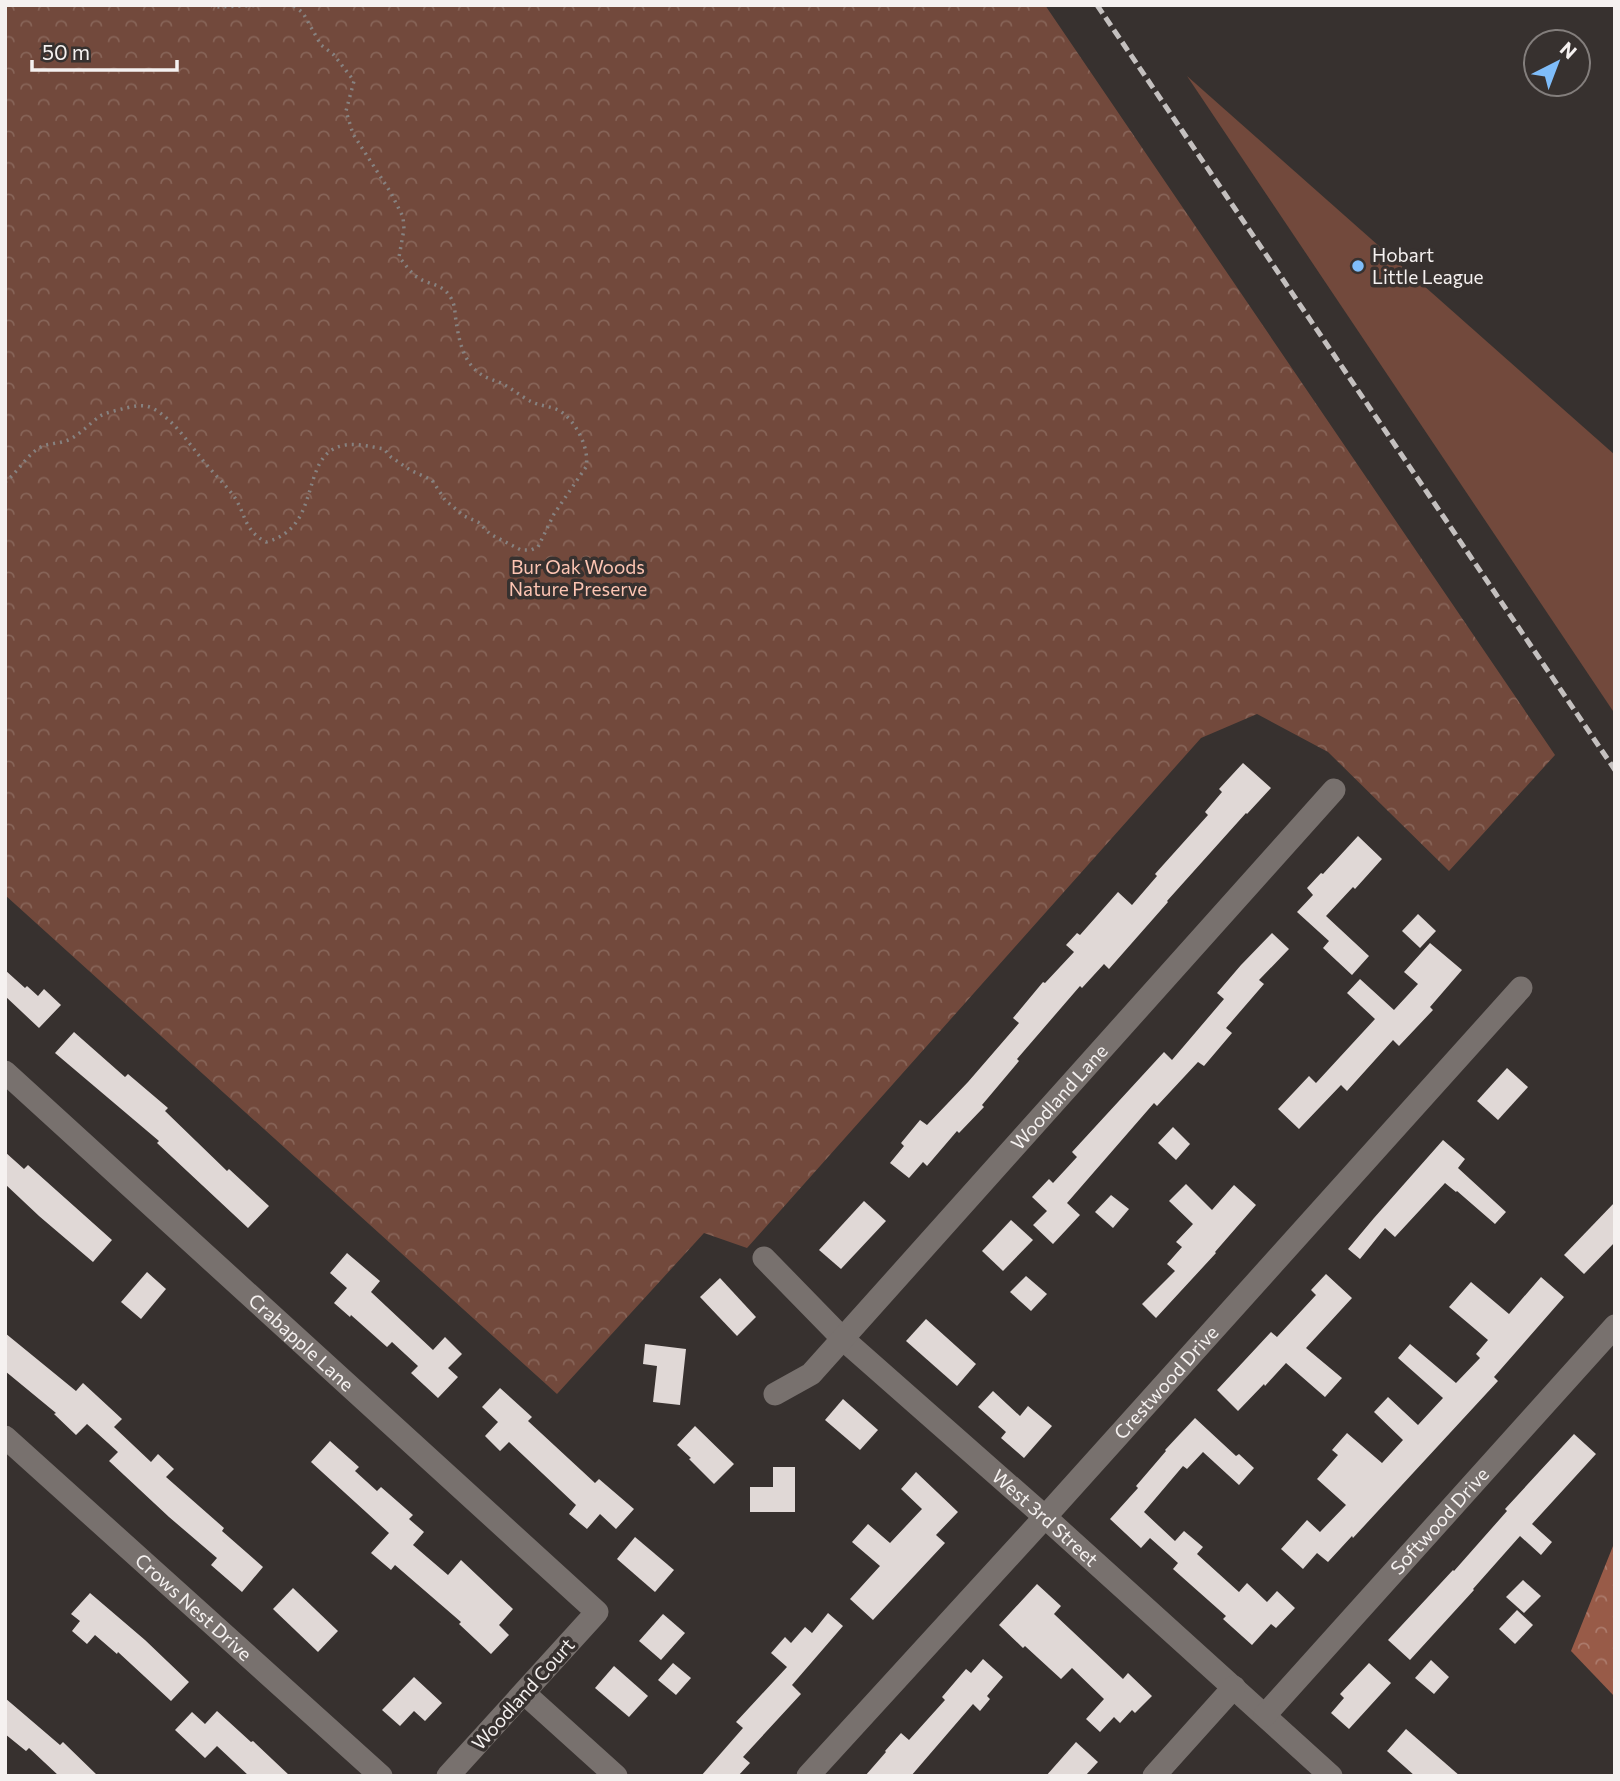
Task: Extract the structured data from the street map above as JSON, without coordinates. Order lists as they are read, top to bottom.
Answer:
{
  "streets": {
    "street": [
      "Woodland Lane",
      "Crabapple Lane",
      "Crestwood Drive",
      "West 3rd Street",
      "Softwood Drive",
      "Crows Nest Drive",
      "Woodland Court"
    ]
  },
  "crossings": [
    ["Woodland Lane", "West 3rd Street"],
    ["Crabapple Lane", "Woodland Court"],
    ["Crestwood Drive", "West 3rd Street"],
    ["West 3rd Street", "Softwood Drive"]
  ],
  "parks": ["Bur Oak Woods Nature Preserve"],
  "places": ["Hobart Little League"],
  "scale_bar": "50 m",
  "north": "top right"
}
